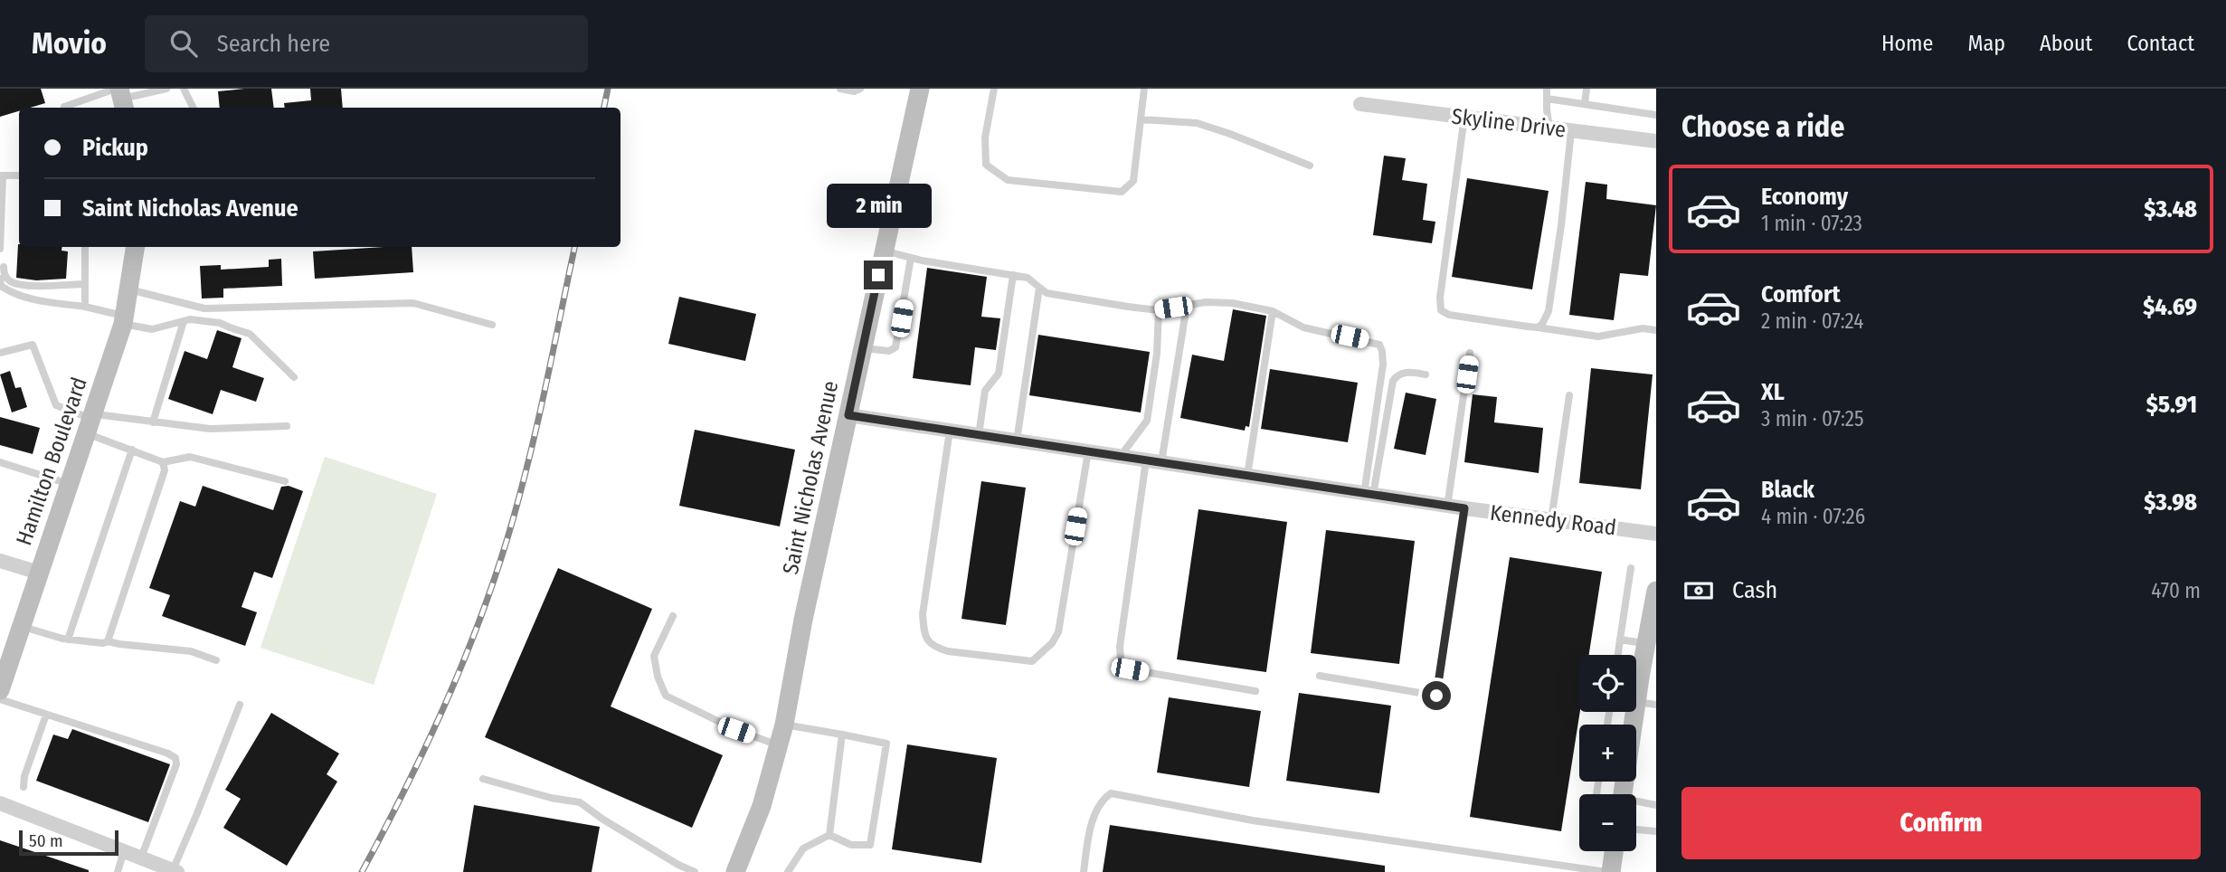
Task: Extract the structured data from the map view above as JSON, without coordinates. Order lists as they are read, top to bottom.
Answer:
{
  "streets": {
    "street": [
      "Skyline Drive",
      "Hamilton Boulevard",
      "Saint Nicholas Avenue",
      "Kennedy Road"
    ]
  },
  "crossings": [
    ["Saint Nicholas Avenue", "Kennedy Road"]
  ],
  "scale_bar": "50 m",
  "page": {
    "header": "Movio",
    "search": "Search here",
    "nav": [
      "Home",
      "Map",
      "About",
      "Contact"
    ],
    "heading": "Choose a ride",
    "banner": ["Pickup", "Saint Nicholas Avenue"],
    "list": [
      {
        "name": "Economy",
        "note": "1 min · 07:23",
        "value": "$3.48"
      },
      {
        "name": "Comfort",
        "note": "2 min · 07:24",
        "value": "$4.69"
      },
      {
        "name": "XL",
        "note": "3 min · 07:25",
        "value": "$5.91"
      },
      {
        "name": "Black",
        "note": "4 min · 07:26",
        "value": "$3.98"
      }
    ],
    "bubble": "2 min",
    "pay": ["Cash", "470 m"],
    "map_buttons": ["+", "−"],
    "buttons": "Confirm",
    "scale": "50 m"
  }
}
